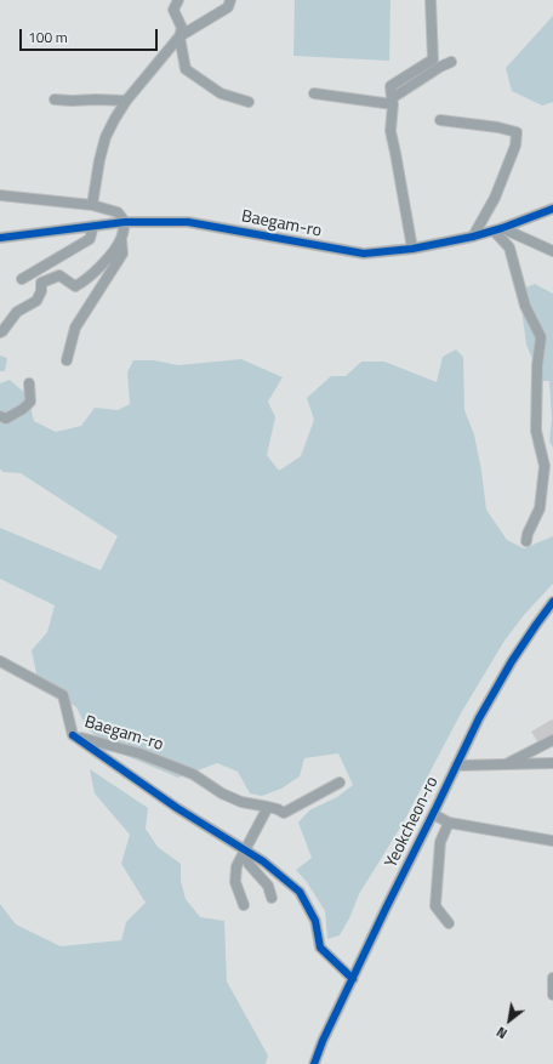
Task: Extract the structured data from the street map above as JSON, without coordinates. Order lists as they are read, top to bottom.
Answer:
{
  "streets": {
    "street": ["Baegam-ro", "Yeokcheon-ro"]
  },
  "scale_bar": "100 m",
  "north": "bottom left"
}
